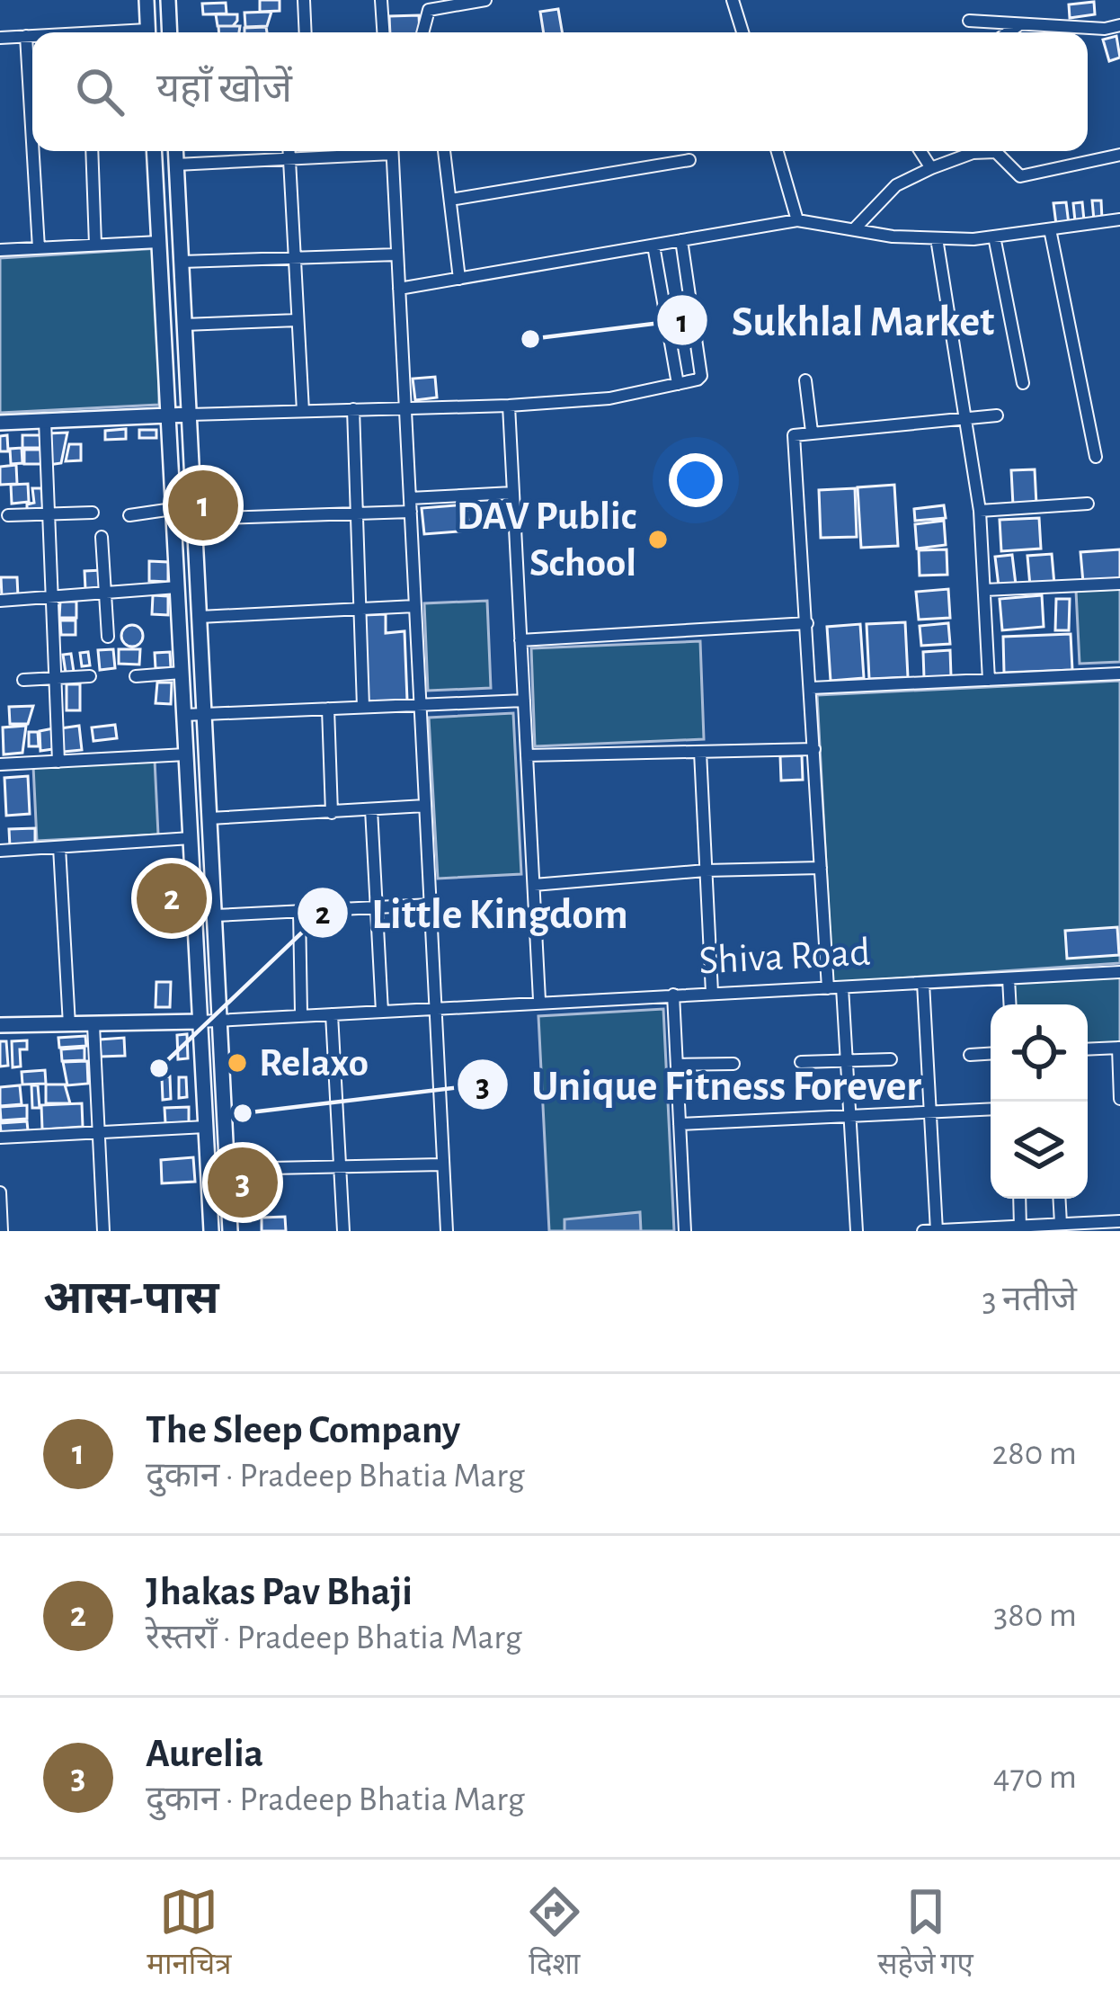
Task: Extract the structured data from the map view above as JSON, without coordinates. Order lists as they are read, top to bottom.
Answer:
{
  "streets": {
    "street": ["Shiva Road"]
  },
  "places": [
    "Sukhlal Market",
    "DAV Public School",
    "Relaxo",
    "Little Kingdom",
    "Unique Fitness Forever"
  ],
  "page": {
    "search": "यहाँ खोजें",
    "pins": ["1", "2", "3"],
    "heading": ["आस-पास", "3 नतीजे"],
    "list": [
      {
        "mark": "1",
        "name": "The Sleep Company",
        "note": "दुकान · Pradeep Bhatia Marg",
        "value": "280 m"
      },
      {
        "mark": "2",
        "name": "Jhakas Pav Bhaji",
        "note": "रेस्तराँ · Pradeep Bhatia Marg",
        "value": "380 m"
      },
      {
        "mark": "3",
        "name": "Aurelia",
        "note": "दुकान · Pradeep Bhatia Marg",
        "value": "470 m"
      }
    ],
    "nav": ["मानचित्र", "दिशा", "सहेजे गए"]
  }
}
